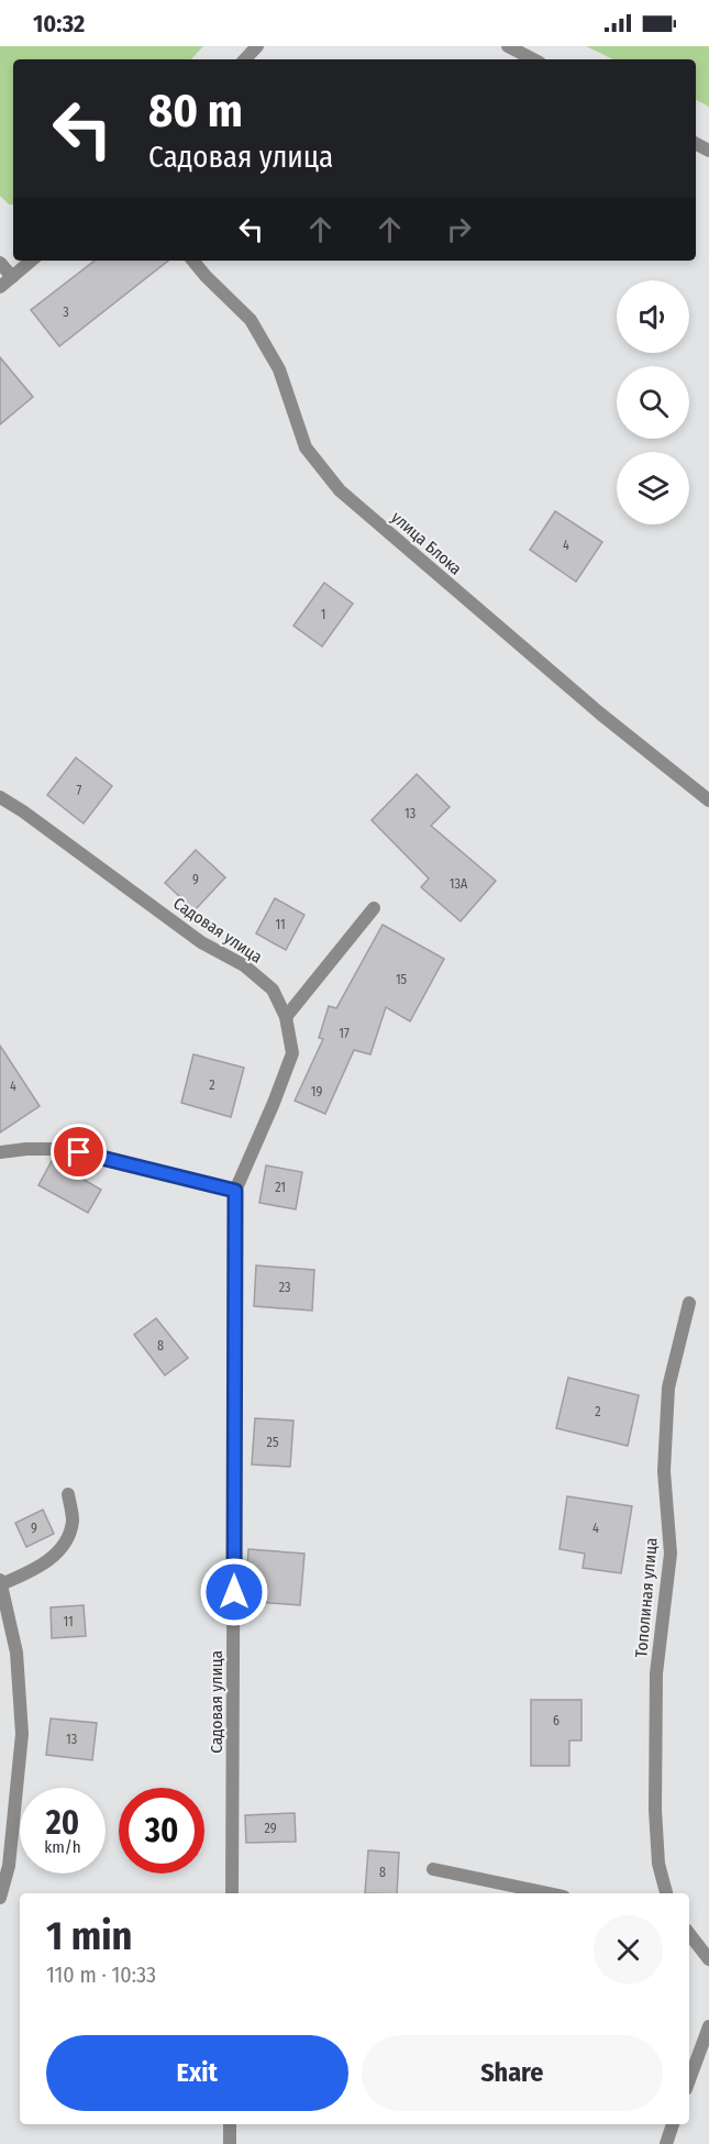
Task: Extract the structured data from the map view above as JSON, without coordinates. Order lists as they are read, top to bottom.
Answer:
{
  "streets": {
    "street": ["улица Блока", "Садовая улица", "Тополиная улица"]
  },
  "house_numbers": [
    "3",
    "4",
    "1",
    "7",
    "13",
    "9",
    "13А",
    "11",
    "15",
    "17",
    "2",
    "4",
    "19",
    "21",
    "23",
    "8",
    "2",
    "25",
    "9",
    "4",
    "11",
    "6",
    "13",
    "29",
    "8"
  ],
  "page": {
    "status": "10:32",
    "turn": ["80 m", "Садовая улица"],
    "speed": "20 km/h",
    "limit": "30",
    "heading": ["1 min", "110 m · 10:33"],
    "buttons": ["Exit", "Share"]
  }
}
